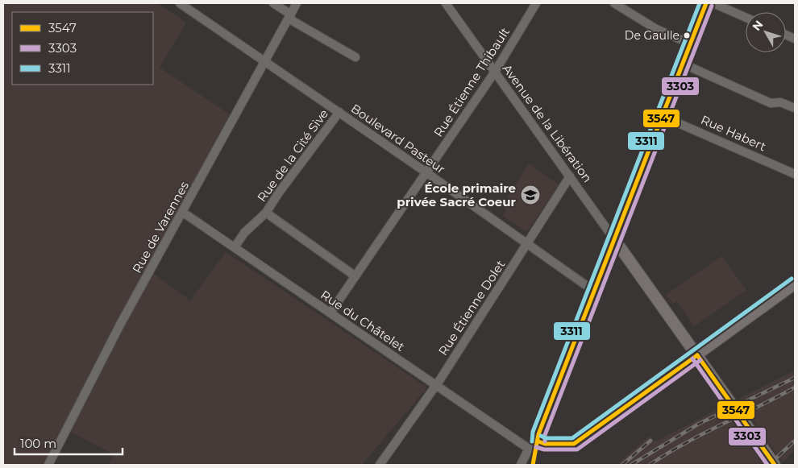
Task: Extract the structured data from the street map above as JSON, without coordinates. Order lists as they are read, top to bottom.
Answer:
{
  "streets": {
    "street": [
      "Rue Étienne Thibault",
      "Avenue de la Libération",
      "Rue Habert",
      "Boulevard Pasteur",
      "Rue de la Cité Sive",
      "Rue de Varennes",
      "Rue Étienne Dolet",
      "Rue du Châtelet"
    ]
  },
  "crossings": [
    ["Rue Étienne Thibault", "Avenue de la Libération"],
    ["Rue Étienne Thibault", "Boulevard Pasteur"],
    ["Rue Étienne Thibault", "Rue de la Cité Sive"],
    ["Rue Étienne Thibault", "Rue du Châtelet"],
    ["Avenue de la Libération", "Rue Étienne Dolet"],
    ["Boulevard Pasteur", "Rue de la Cité Sive"],
    ["Boulevard Pasteur", "Rue de Varennes"],
    ["Boulevard Pasteur", "Rue Étienne Dolet"],
    ["Rue de la Cité Sive", "Rue du Châtelet"],
    ["Rue de Varennes", "Rue du Châtelet"],
    ["Rue Étienne Dolet", "Rue du Châtelet"]
  ],
  "places": {
    "other": ["De Gaulle"],
    "school or university": ["École primaire privée Sacré Coeur"]
  },
  "lines": ["transit line 3547", "transit line 3311", "transit line 3303"],
  "legend": ["3547", "3303", "3311"],
  "scale_bar": "100 m",
  "north": "top left"
}
